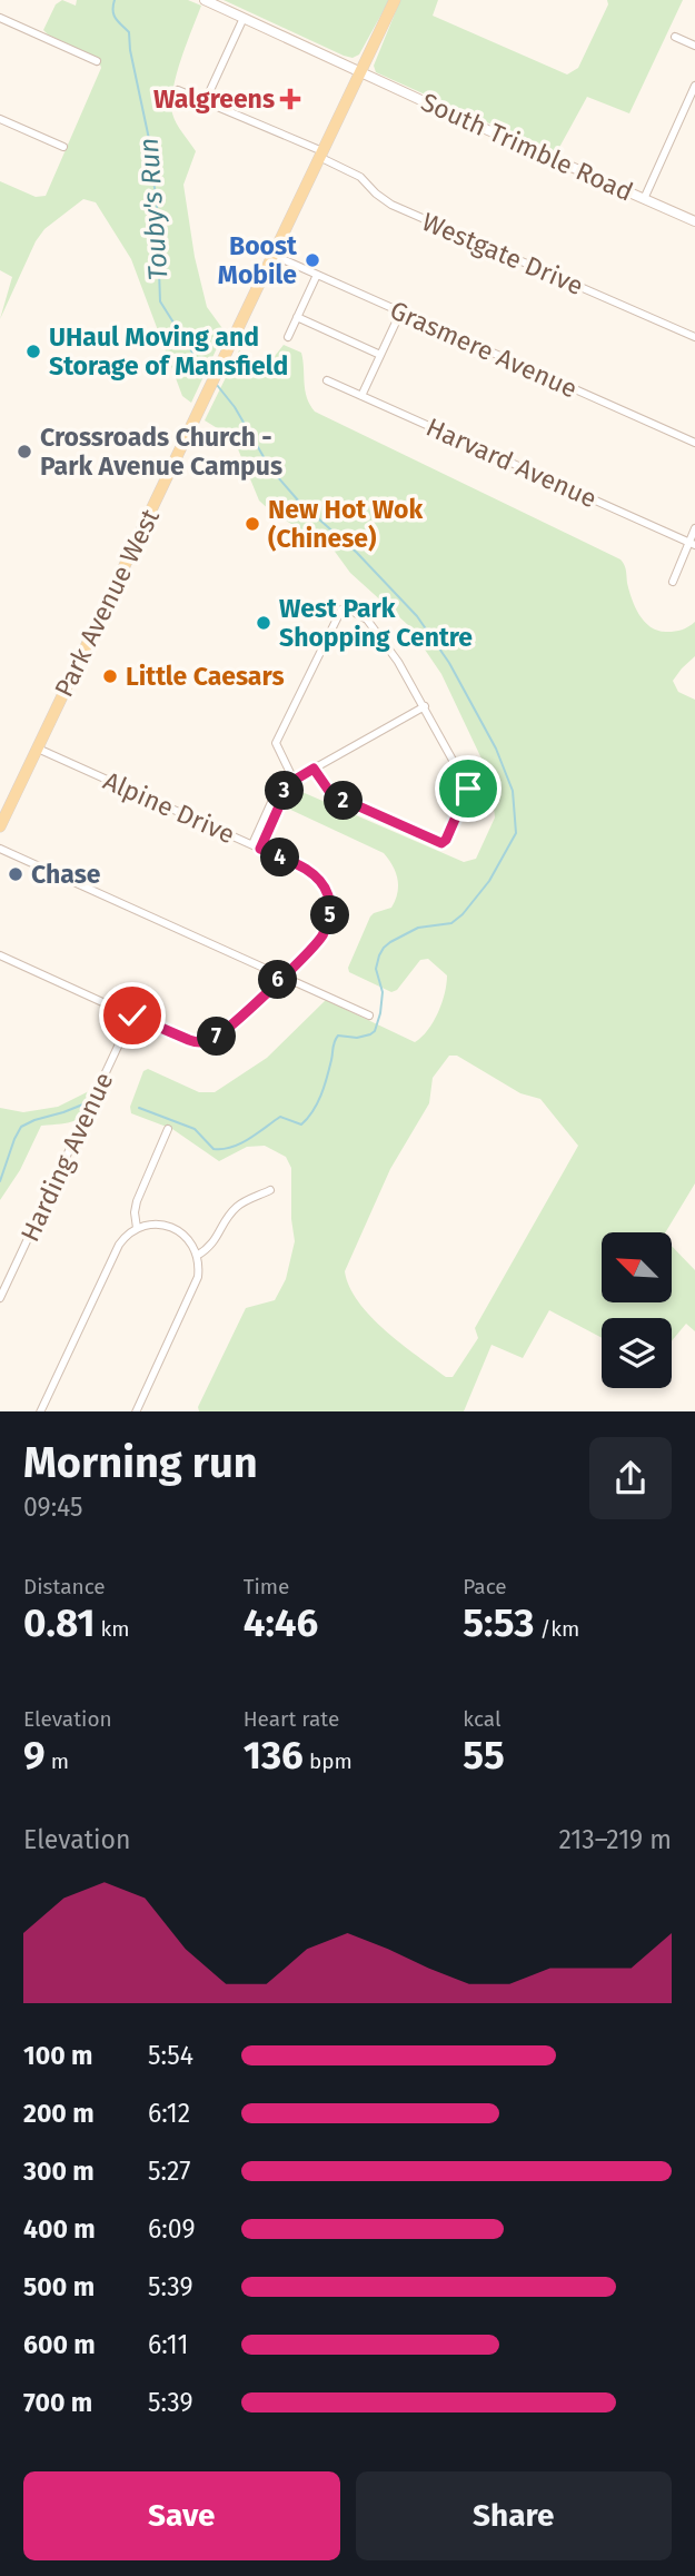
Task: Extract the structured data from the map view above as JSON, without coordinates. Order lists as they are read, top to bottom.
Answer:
{
  "streets": {
    "main road": ["South Trimble Road", "Park Avenue West"],
    "street": [
      "Westgate Drive",
      "Grasmere Avenue",
      "Harvard Avenue",
      "Alpine Drive",
      "Harding Avenue"
    ]
  },
  "crossings": [
    ["South Trimble Road", "Park Avenue West"],
    ["Westgate Drive", "Park Avenue West"],
    ["Grasmere Avenue", "Park Avenue West"],
    ["Park Avenue West", "Alpine Drive"],
    ["Alpine Drive", "Harding Avenue"]
  ],
  "water": ["Touby's Run"],
  "places": {
    "health": ["Walgreens"],
    "other": [
      "Boost Mobile",
      "UHaul Moving and Storage of Mansfield",
      "Crossroads Church - Park Avenue Campus",
      "New Hot Wok (Chinese)",
      "West Park Shopping Centre",
      "Little Caesars",
      "Chase"
    ]
  },
  "north": "top left",
  "page": {
    "pins": [
      "3",
      "2",
      "4",
      "5",
      "6",
      "7"
    ],
    "heading": ["Morning run", "09:45"],
    "stats": [
      ["Distance", "0.81 km"],
      ["Time", "4:46"],
      ["Pace", "5:53 /km"],
      ["Elevation", "9 m"],
      ["Heart rate", "136 bpm"],
      ["kcal", "55"]
    ],
    "chart": ["Elevation", "213–219 m"],
    "list": [
      {
        "name": "100 m",
        "note": "5:54"
      },
      {
        "name": "200 m",
        "note": "6:12"
      },
      {
        "name": "300 m",
        "note": "5:27"
      },
      {
        "name": "400 m",
        "note": "6:09"
      },
      {
        "name": "500 m",
        "note": "5:39"
      },
      {
        "name": "600 m",
        "note": "6:11"
      },
      {
        "name": "700 m",
        "note": "5:39"
      }
    ],
    "buttons": ["Save", "Share"]
  }
}
